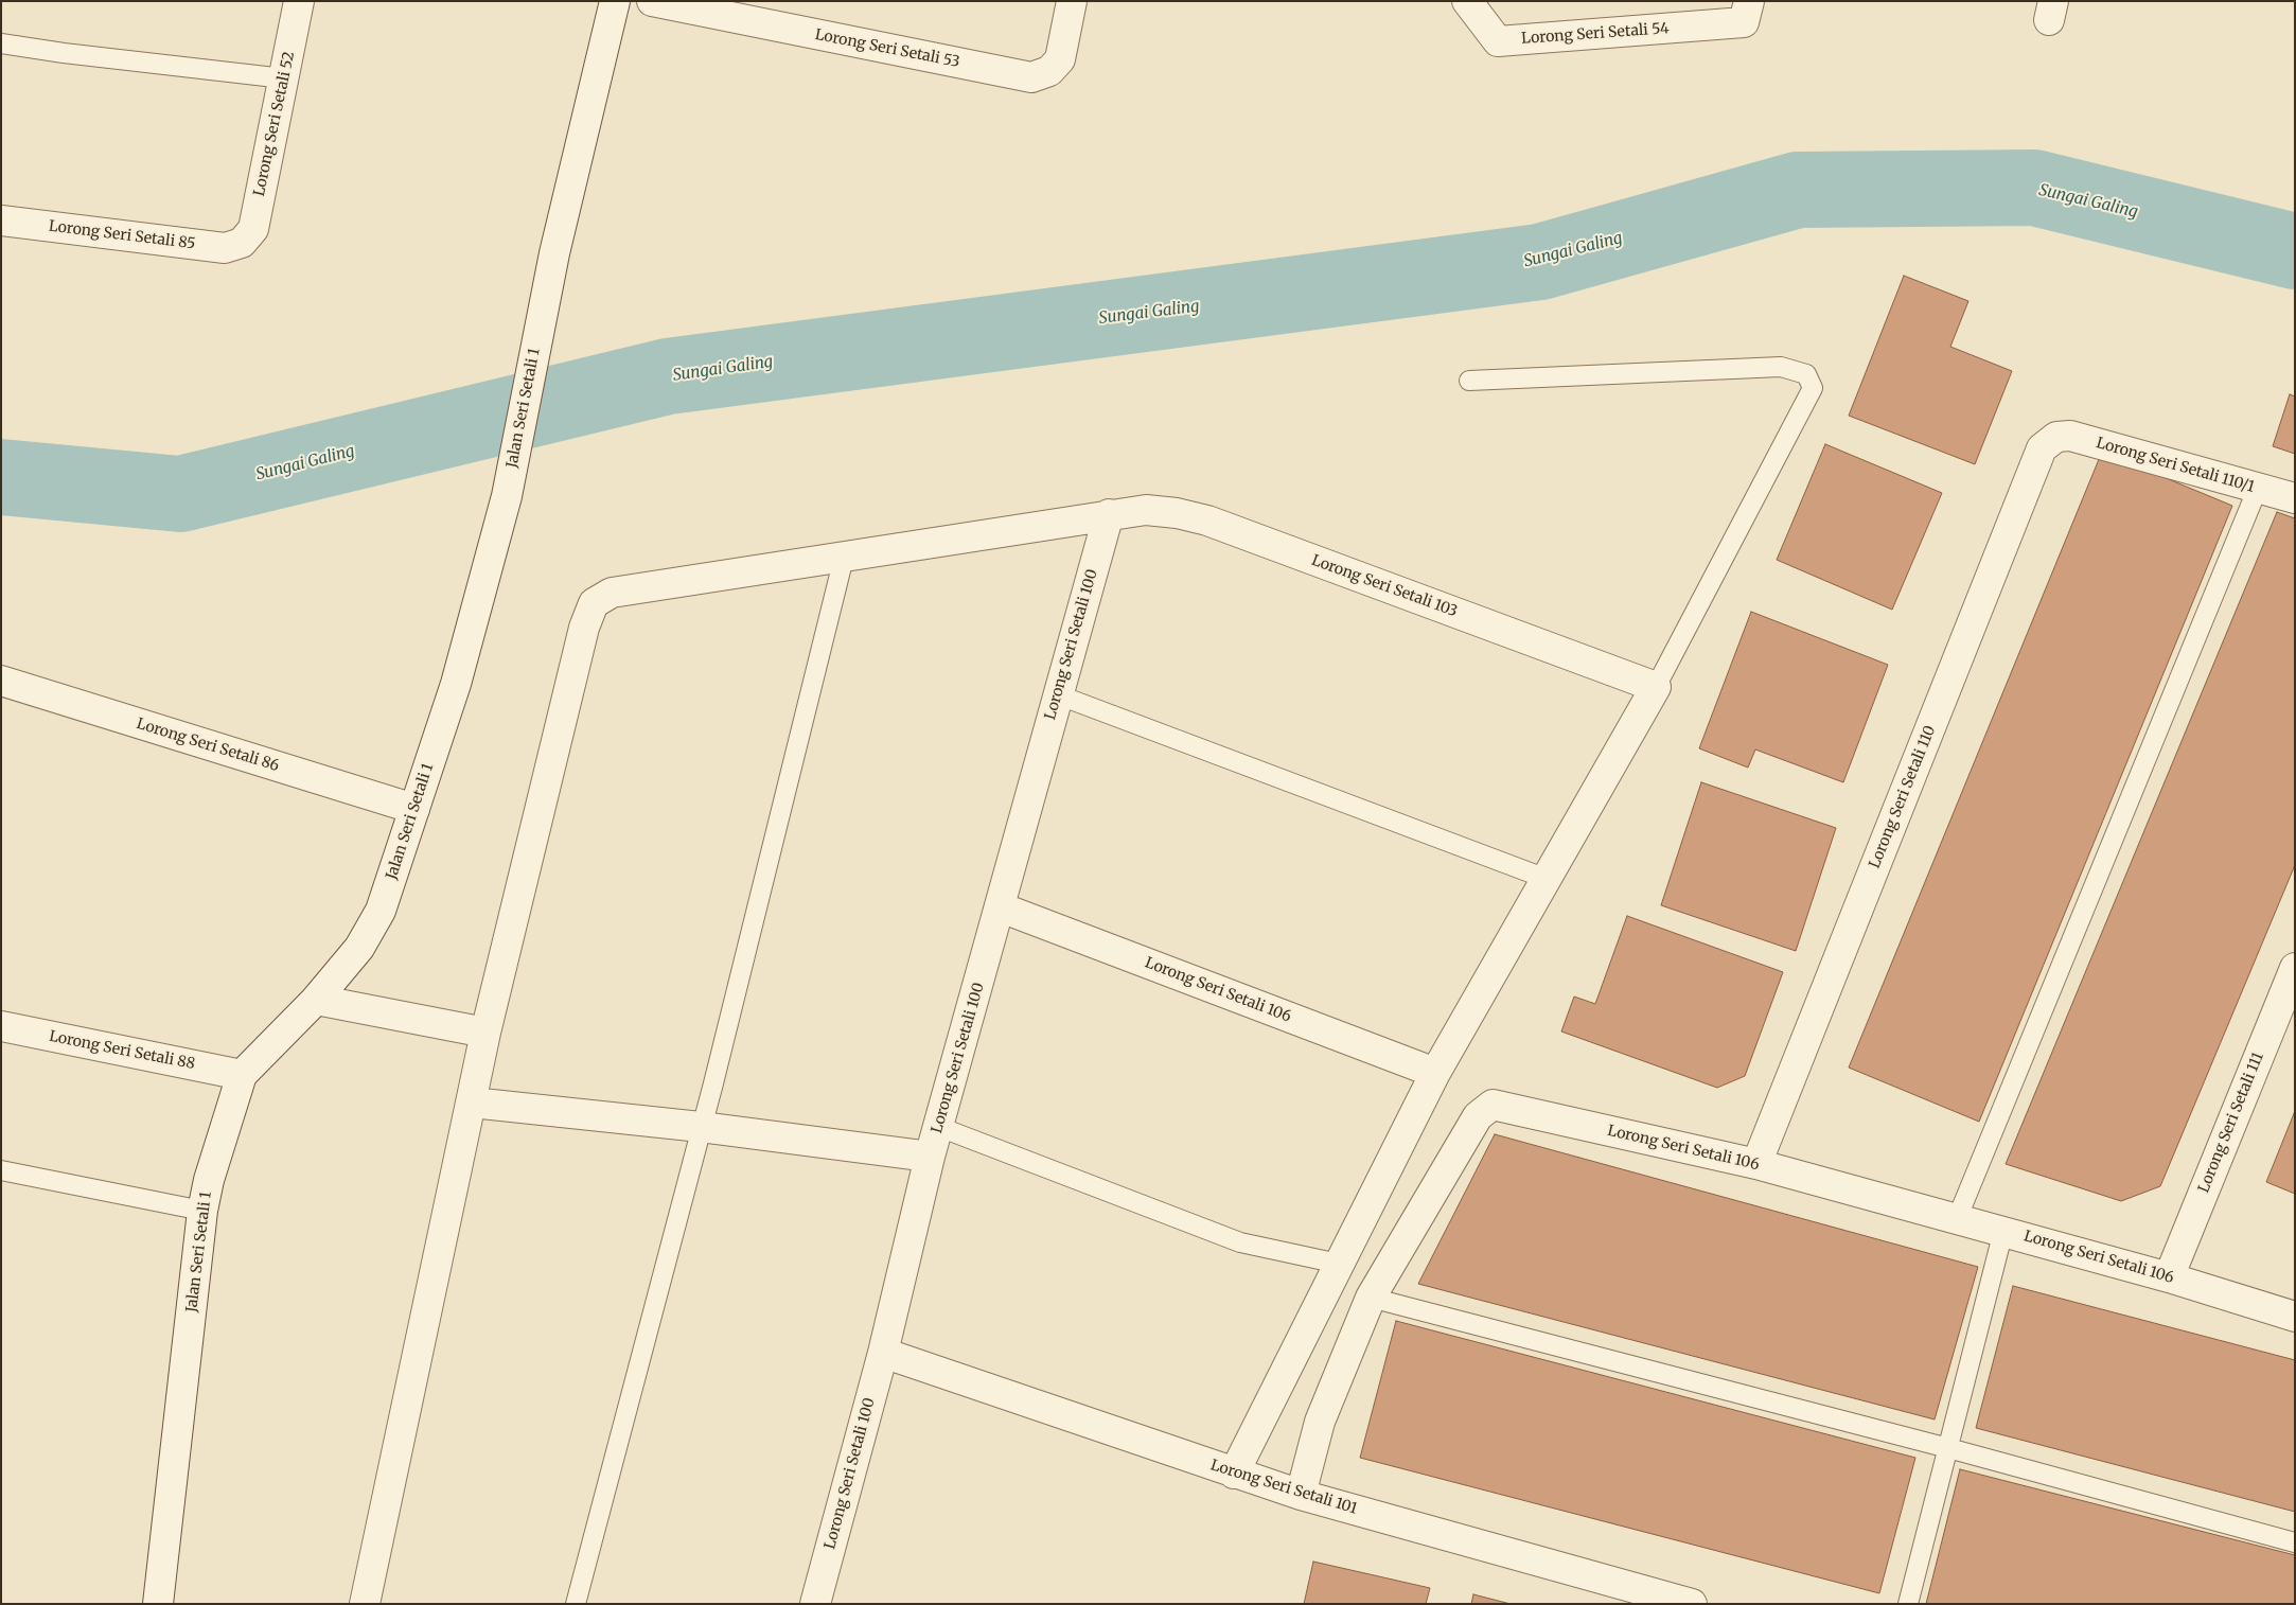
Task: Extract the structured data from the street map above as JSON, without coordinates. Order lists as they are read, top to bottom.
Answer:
{
  "streets": {
    "street": [
      "Lorong Seri Setali 54",
      "Lorong Seri Setali 53",
      "Lorong Seri Setali 52",
      "Lorong Seri Setali 85",
      "Jalan Seri Setali 1",
      "Lorong Seri Setali 110/1",
      "Lorong Seri Setali 103",
      "Lorong Seri Setali 100",
      "Lorong Seri Setali 86",
      "Lorong Seri Setali 110",
      "Lorong Seri Setali 106",
      "Lorong Seri Setali 88",
      "Lorong Seri Setali 111",
      "Lorong Seri Setali 101"
    ]
  },
  "crossings": [
    ["Lorong Seri Setali 52", "Lorong Seri Setali 85"],
    ["Jalan Seri Setali 1", "Lorong Seri Setali 86"],
    ["Jalan Seri Setali 1", "Lorong Seri Setali 88"],
    ["Lorong Seri Setali 110/1", "Lorong Seri Setali 110"],
    ["Lorong Seri Setali 103", "Lorong Seri Setali 100"],
    ["Lorong Seri Setali 100", "Lorong Seri Setali 106"],
    ["Lorong Seri Setali 100", "Lorong Seri Setali 101"],
    ["Lorong Seri Setali 110", "Lorong Seri Setali 106"],
    ["Lorong Seri Setali 106", "Lorong Seri Setali 111"],
    ["Lorong Seri Setali 106", "Lorong Seri Setali 101"]
  ],
  "water": ["Sungai Galing"]
}
